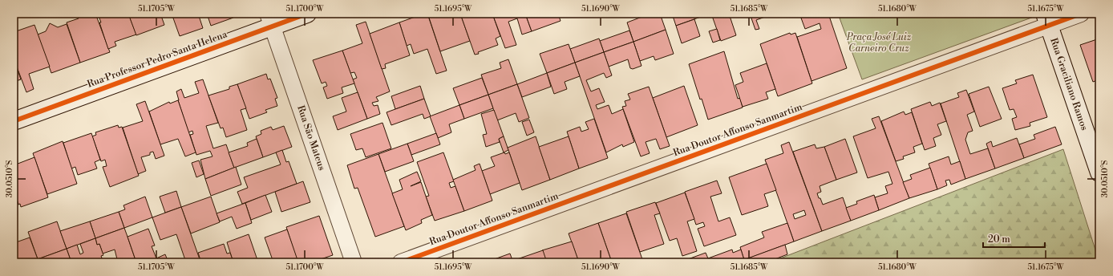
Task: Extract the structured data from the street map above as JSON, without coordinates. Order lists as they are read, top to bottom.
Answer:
{
  "streets": {
    "street": [
      "Rua Professor Pedro Santa Helena",
      "Rua Graciliano Ramos",
      "Rua Doutor Affonso Sanmartim",
      "Rua São Mateus"
    ]
  },
  "crossings": [
    ["Rua Professor Pedro Santa Helena", "Rua São Mateus"],
    ["Rua Graciliano Ramos", "Rua Doutor Affonso Sanmartim"]
  ],
  "parks": ["Praça José Luiz Carneiro Cruz"],
  "scale_bar": "20 m",
  "coordinates": [
    "51.1705°W",
    "51.1700°W",
    "51.1695°W",
    "51.1690°W",
    "51.1685°W",
    "51.1680°W",
    "51.1675°W",
    "30.0510°S"
  ]
}
